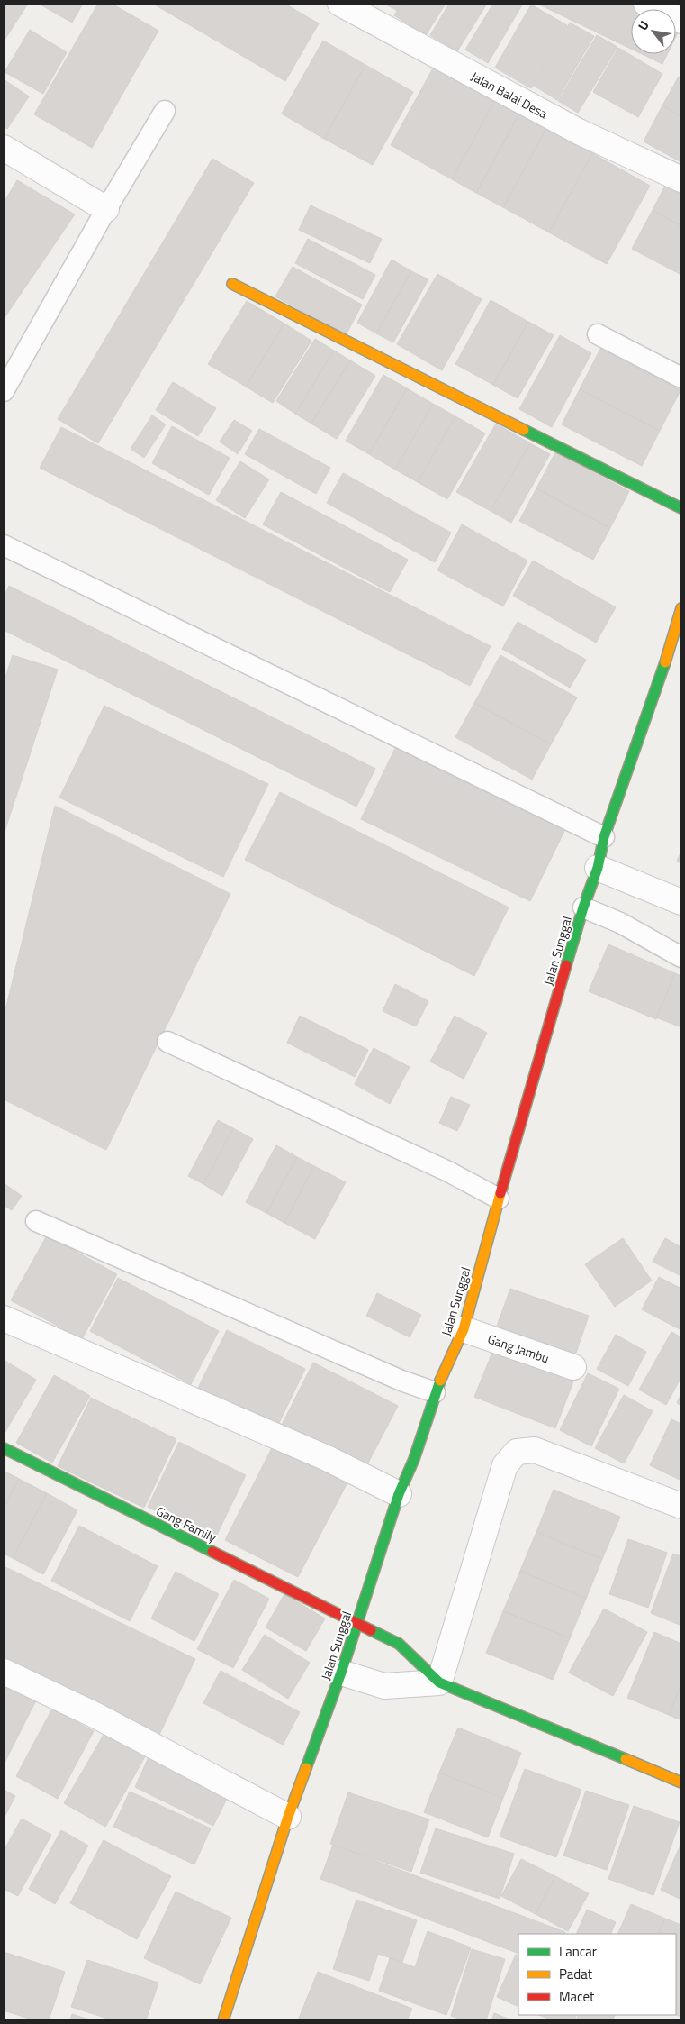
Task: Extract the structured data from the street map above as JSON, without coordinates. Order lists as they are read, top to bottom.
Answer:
{
  "streets": {
    "main road": ["Jalan Sunggal", "Gang Family"],
    "street": ["Jalan Balai Desa", "Gang Jambu"]
  },
  "crossings": [
    ["Jalan Sunggal", "Gang Jambu"],
    ["Jalan Sunggal", "Gang Family"]
  ],
  "legend": ["Lancar", "Padat", "Macet"],
  "north": "top left"
}
